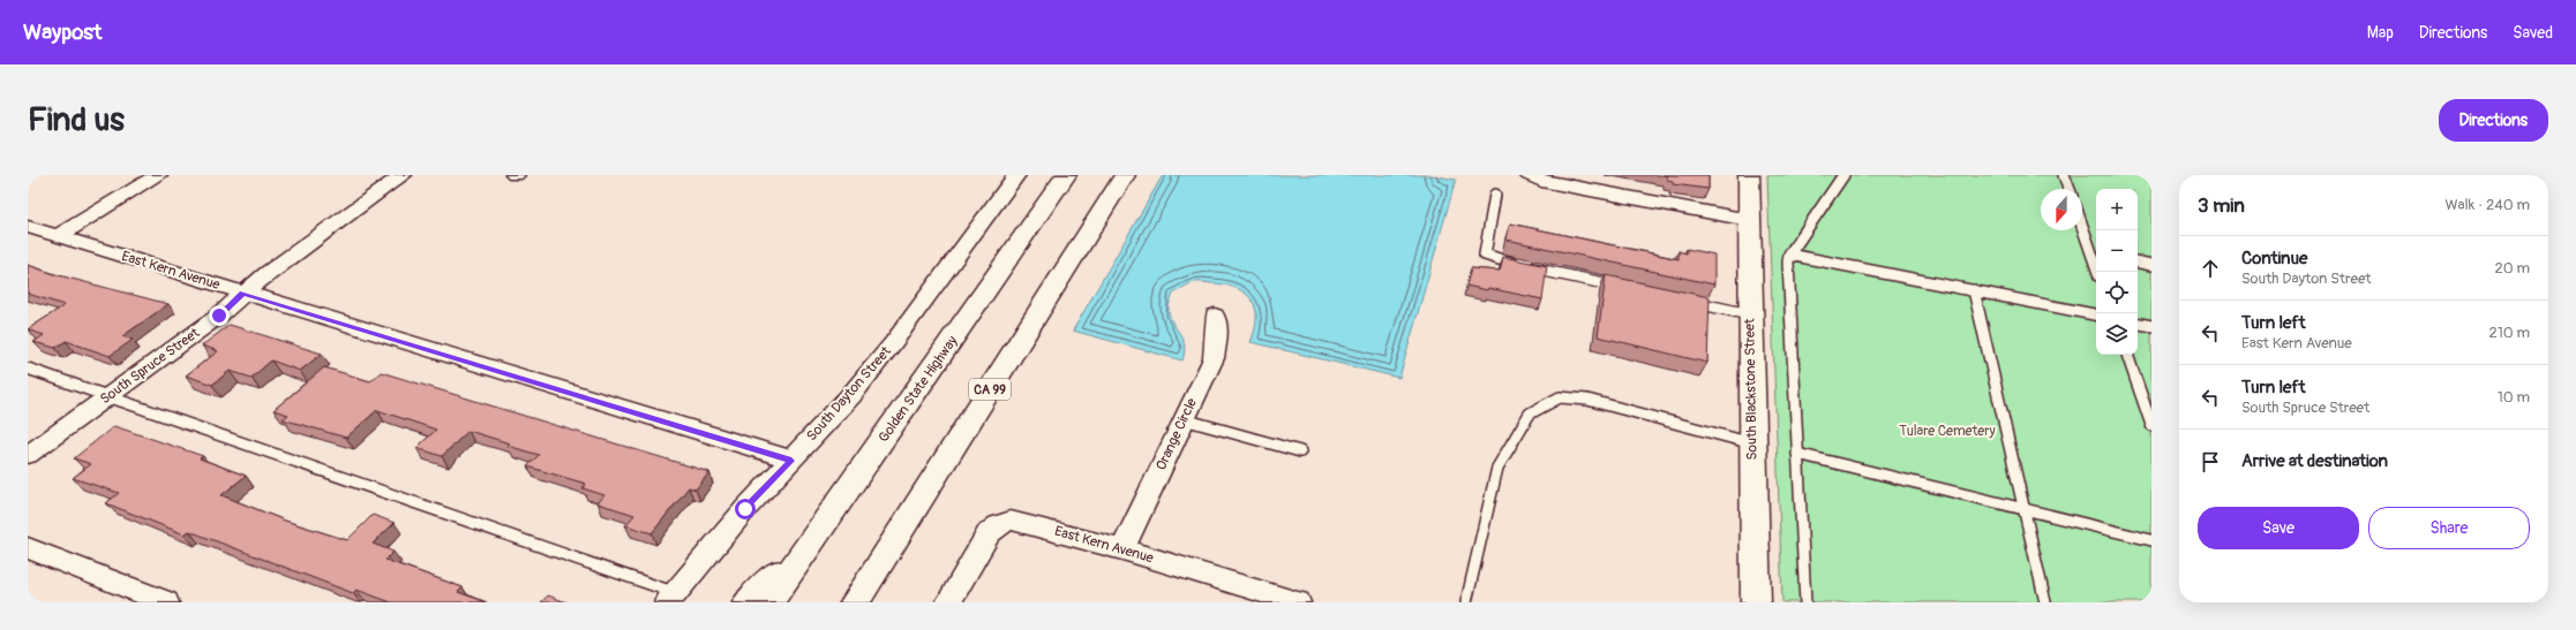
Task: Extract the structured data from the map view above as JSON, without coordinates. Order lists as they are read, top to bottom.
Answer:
{
  "streets": {
    "main road": ["Golden State Highway", "CA 99", "South Blackstone Street"],
    "street": [
      "East Kern Avenue",
      "South Spruce Street",
      "South Dayton Street",
      "Orange Circle"
    ]
  },
  "crossings": [
    ["East Kern Avenue", "South Spruce Street"],
    ["East Kern Avenue", "South Dayton Street"],
    ["East Kern Avenue", "Orange Circle"]
  ],
  "parks": ["Tulare Cemetery"],
  "north": "bottom",
  "page": {
    "header": "Waypost",
    "nav": ["Map", "Directions", "Saved"],
    "buttons": [
      "Directions",
      ["Save", "Share"]
    ],
    "title": "Find us",
    "heading": ["3 min", "Walk · 240 m"],
    "map_buttons": ["+", "−"],
    "list": [
      ["Continue", "South Dayton Street", "20 m"],
      ["Turn left", "East Kern Avenue", "210 m"],
      ["Turn left", "South Spruce Street", "10 m"],
      "Arrive at destination"
    ]
  }
}
